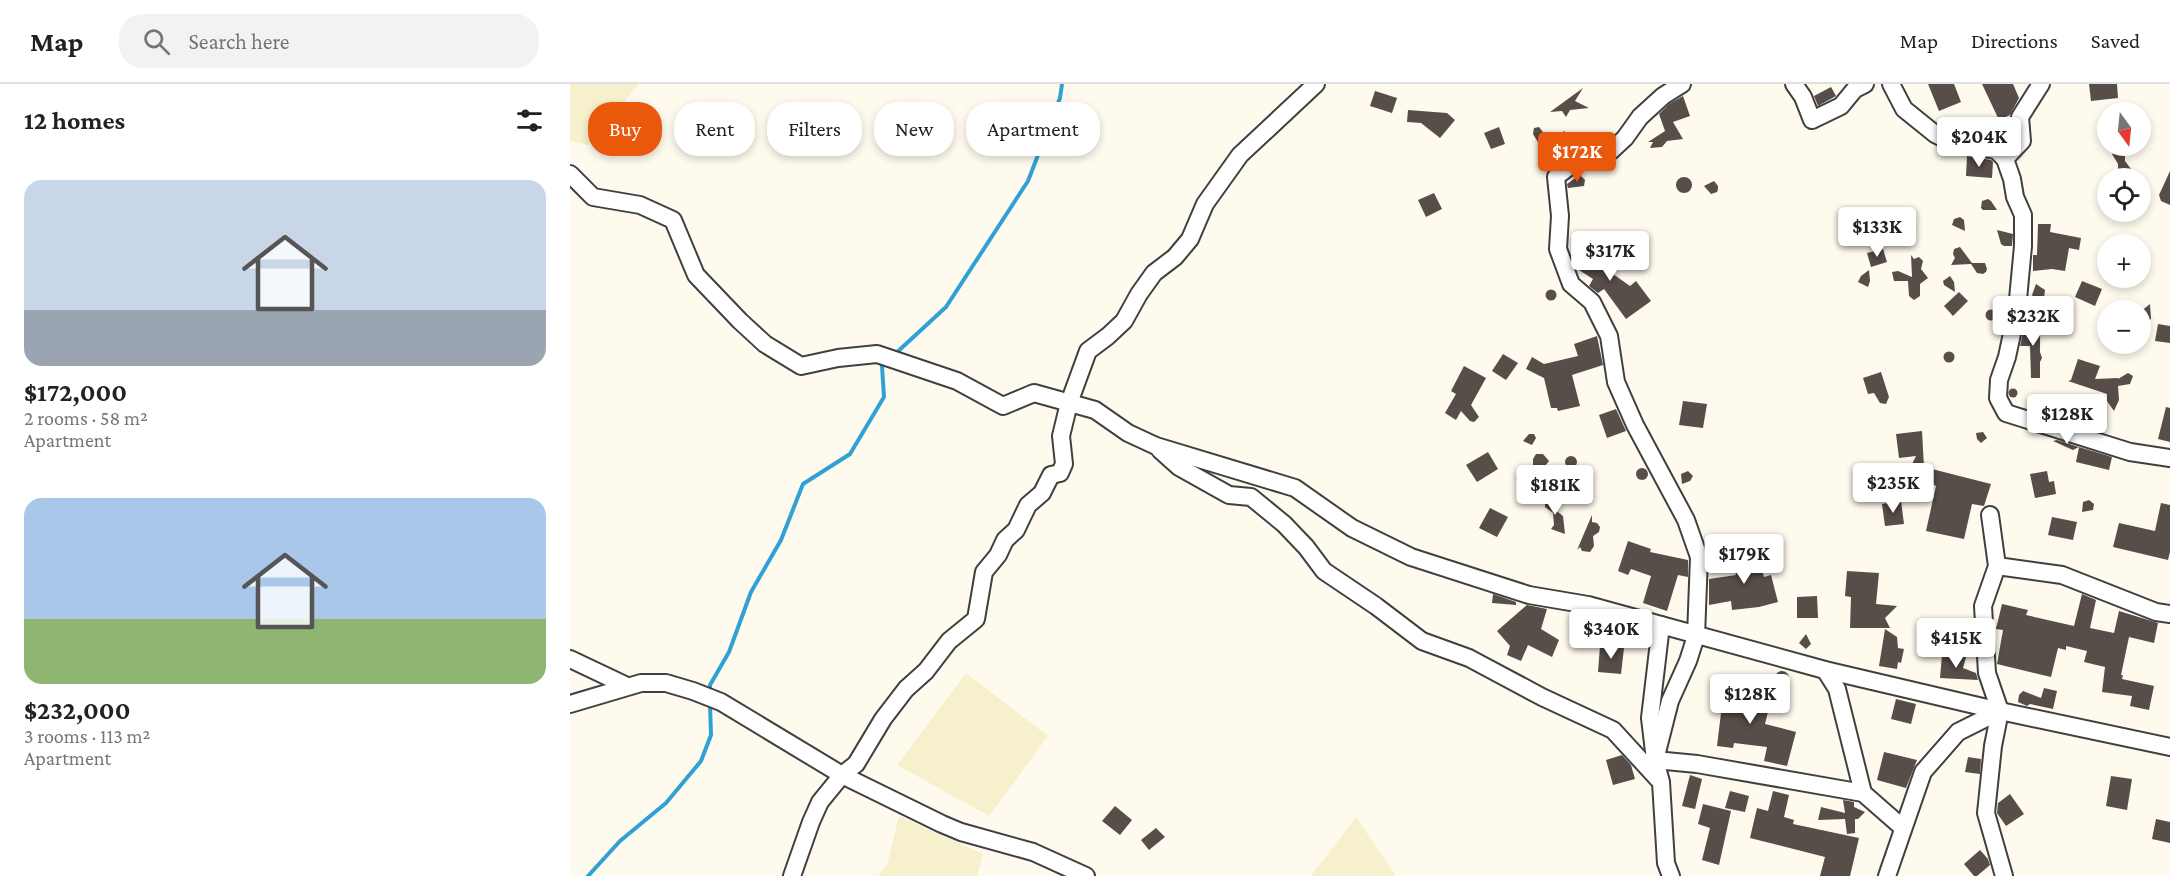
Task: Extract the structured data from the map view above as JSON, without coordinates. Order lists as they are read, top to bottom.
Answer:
{
  "north": "bottom",
  "page": {
    "header": "Map",
    "search": "Search here",
    "nav": ["Map", "Directions", "Saved"],
    "heading": "12 homes",
    "map_buttons": ["+", "−"],
    "chip": [
      "Buy",
      "Rent",
      "Filters",
      "New",
      "Apartment"
    ],
    "price": [
      "$204K",
      "$172K",
      "$133K",
      "$317K",
      "$232K",
      "$128K",
      "$235K",
      "$181K",
      "$179K",
      "$340K",
      "$415K",
      "$128K"
    ],
    "list": [
      {
        "name": "$172,000",
        "note": "2 rooms · 58 m² · Apartment"
      },
      {
        "name": "$232,000",
        "note": "3 rooms · 113 m² · Apartment"
      }
    ]
  }
}
